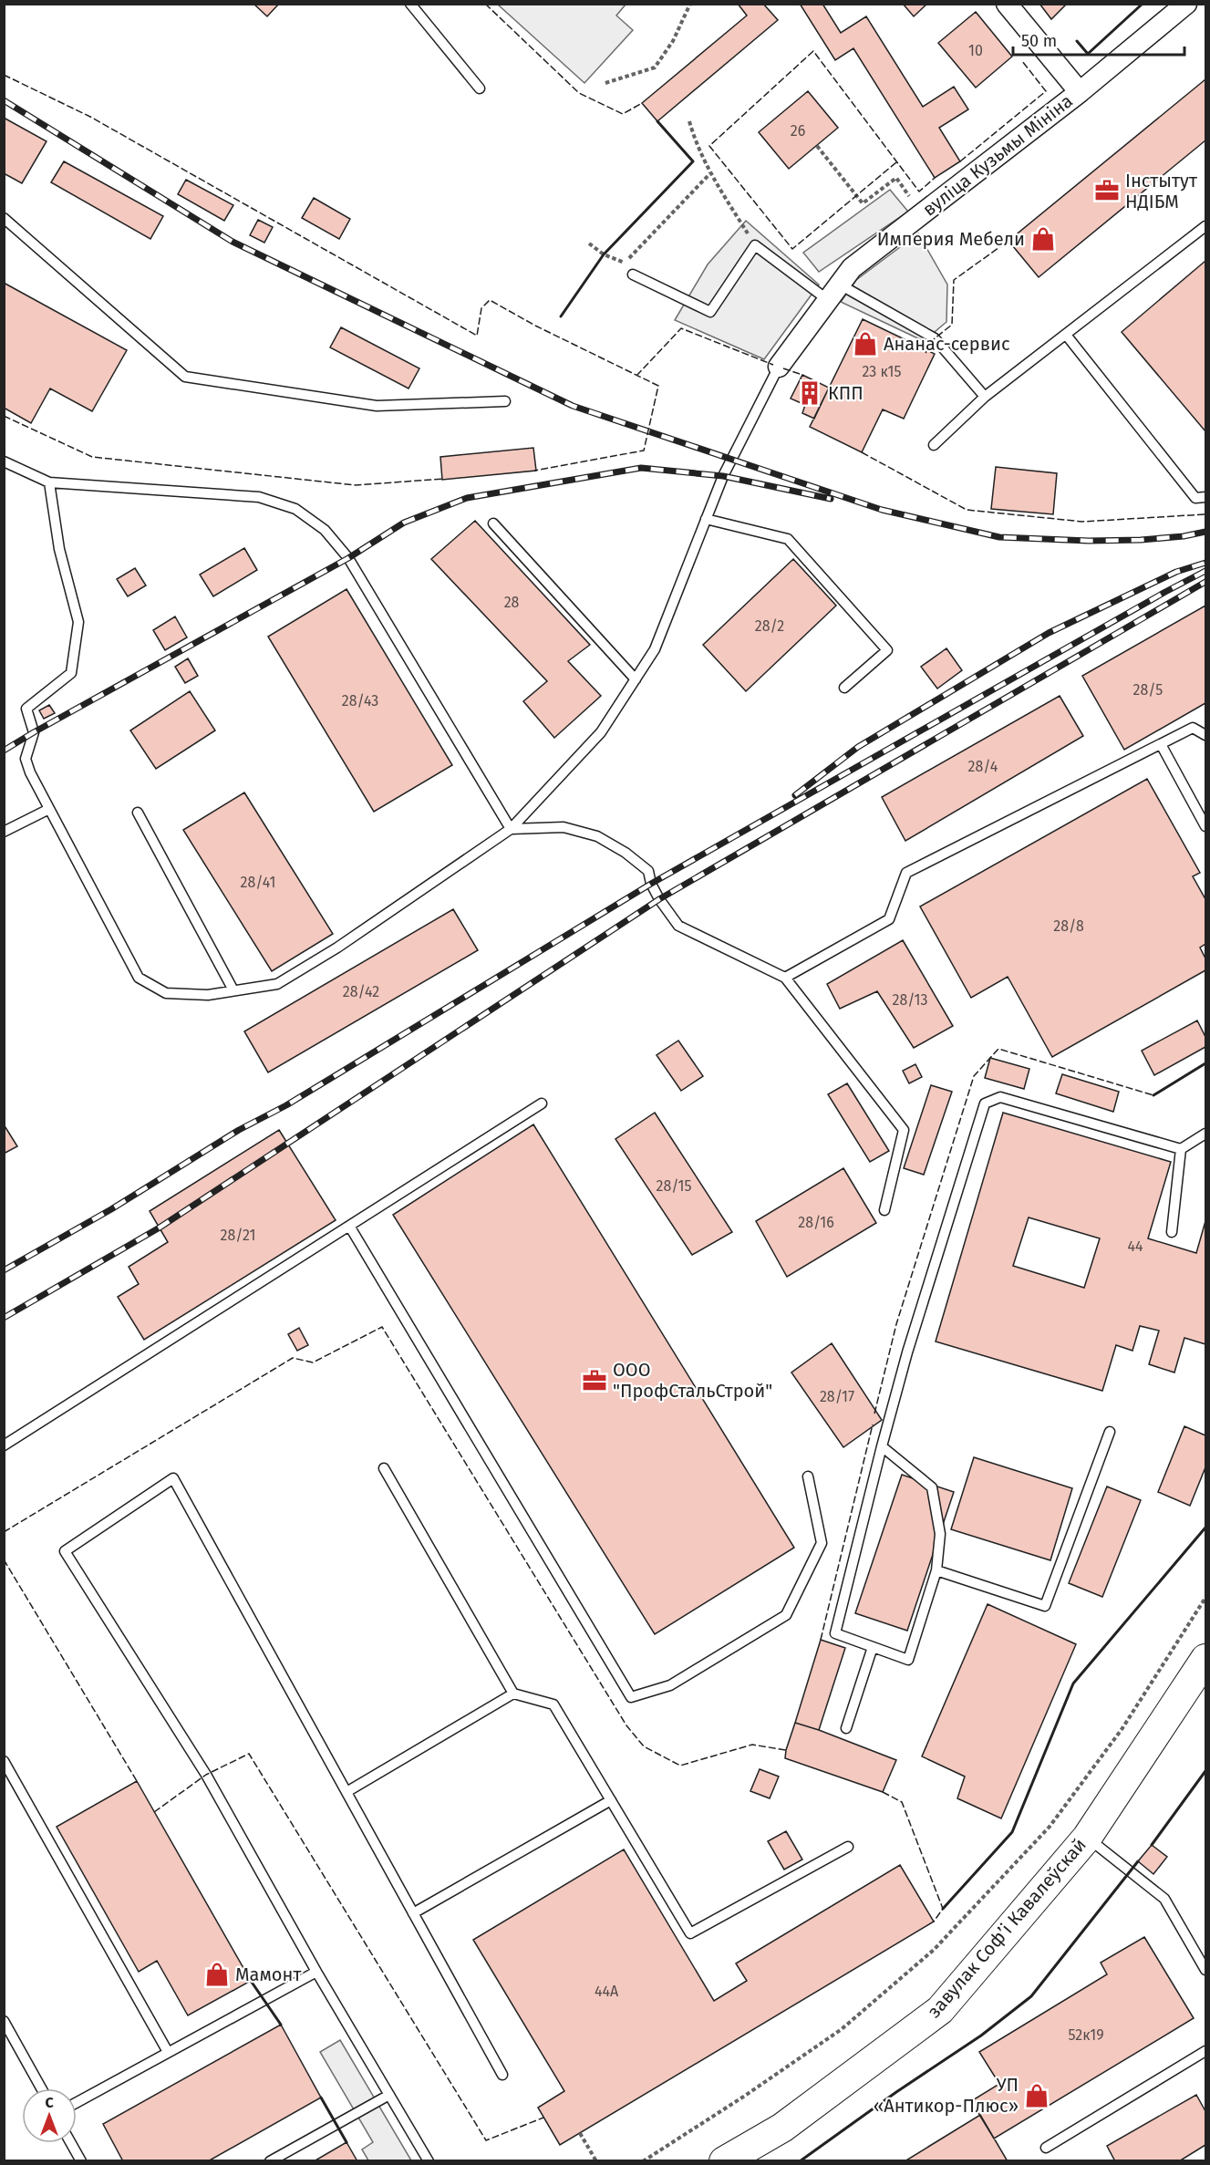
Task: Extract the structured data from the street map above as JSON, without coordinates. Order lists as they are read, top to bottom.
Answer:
{
  "streets": {
    "street": ["вуліца Кузьмы Мініна", "завулак Софʼі Кавалеўскай"]
  },
  "places": {
    "office": ["Інстытут НДІБМ", "ООО \"ПрофСтальСтрой\""],
    "shop": [
      "Империя Мебели",
      "Ананас-сервис",
      "Мамонт",
      "УП «Антикор-Плюс»"
    ],
    "building": ["КПП"]
  },
  "house_numbers": [
    "10",
    "26",
    "23 к15",
    "28",
    "28/2",
    "28/5",
    "28/43",
    "28/4",
    "28/41",
    "28/8",
    "28/42",
    "28/13",
    "28/15",
    "28/16",
    "28/21",
    "44",
    "28/17",
    "44А",
    "52к19"
  ],
  "scale_bar": "50 m",
  "north": "top"
}
